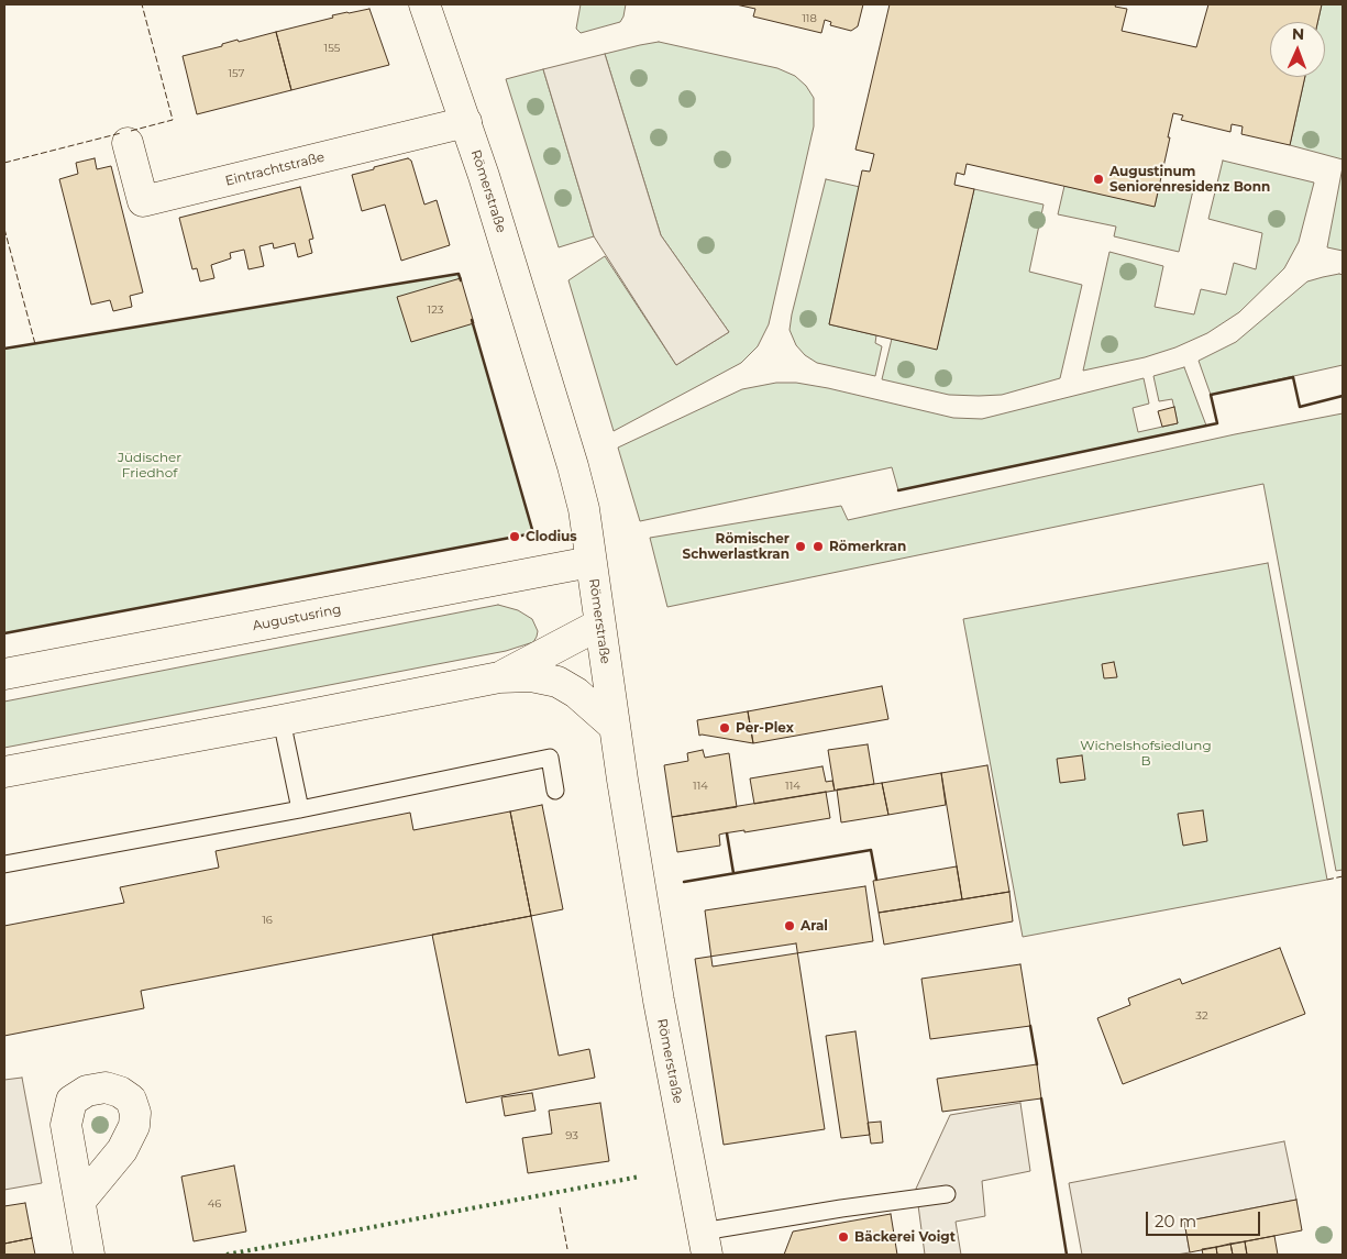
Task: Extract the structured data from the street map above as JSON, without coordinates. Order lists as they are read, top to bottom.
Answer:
{
  "streets": {
    "main road": ["Eintrachtstraße", "Römerstraße", "Augustusring"]
  },
  "crossings": [
    ["Eintrachtstraße", "Römerstraße"],
    ["Römerstraße", "Augustusring"]
  ],
  "parks": ["Jüdischer Friedhof", "Wichelshofsiedlung B"],
  "places": [
    "Augustinum Seniorenresidenz Bonn",
    "Clodius",
    "Römischer Schwerlastkran",
    "Römerkran",
    "Per-Plex",
    "Aral",
    "Bäckerei Voigt"
  ],
  "house_numbers": [
    "118",
    "155",
    "157",
    "123",
    "114",
    "114",
    "16",
    "32",
    "93",
    "46"
  ],
  "scale_bar": "20 m",
  "north": "top"
}
